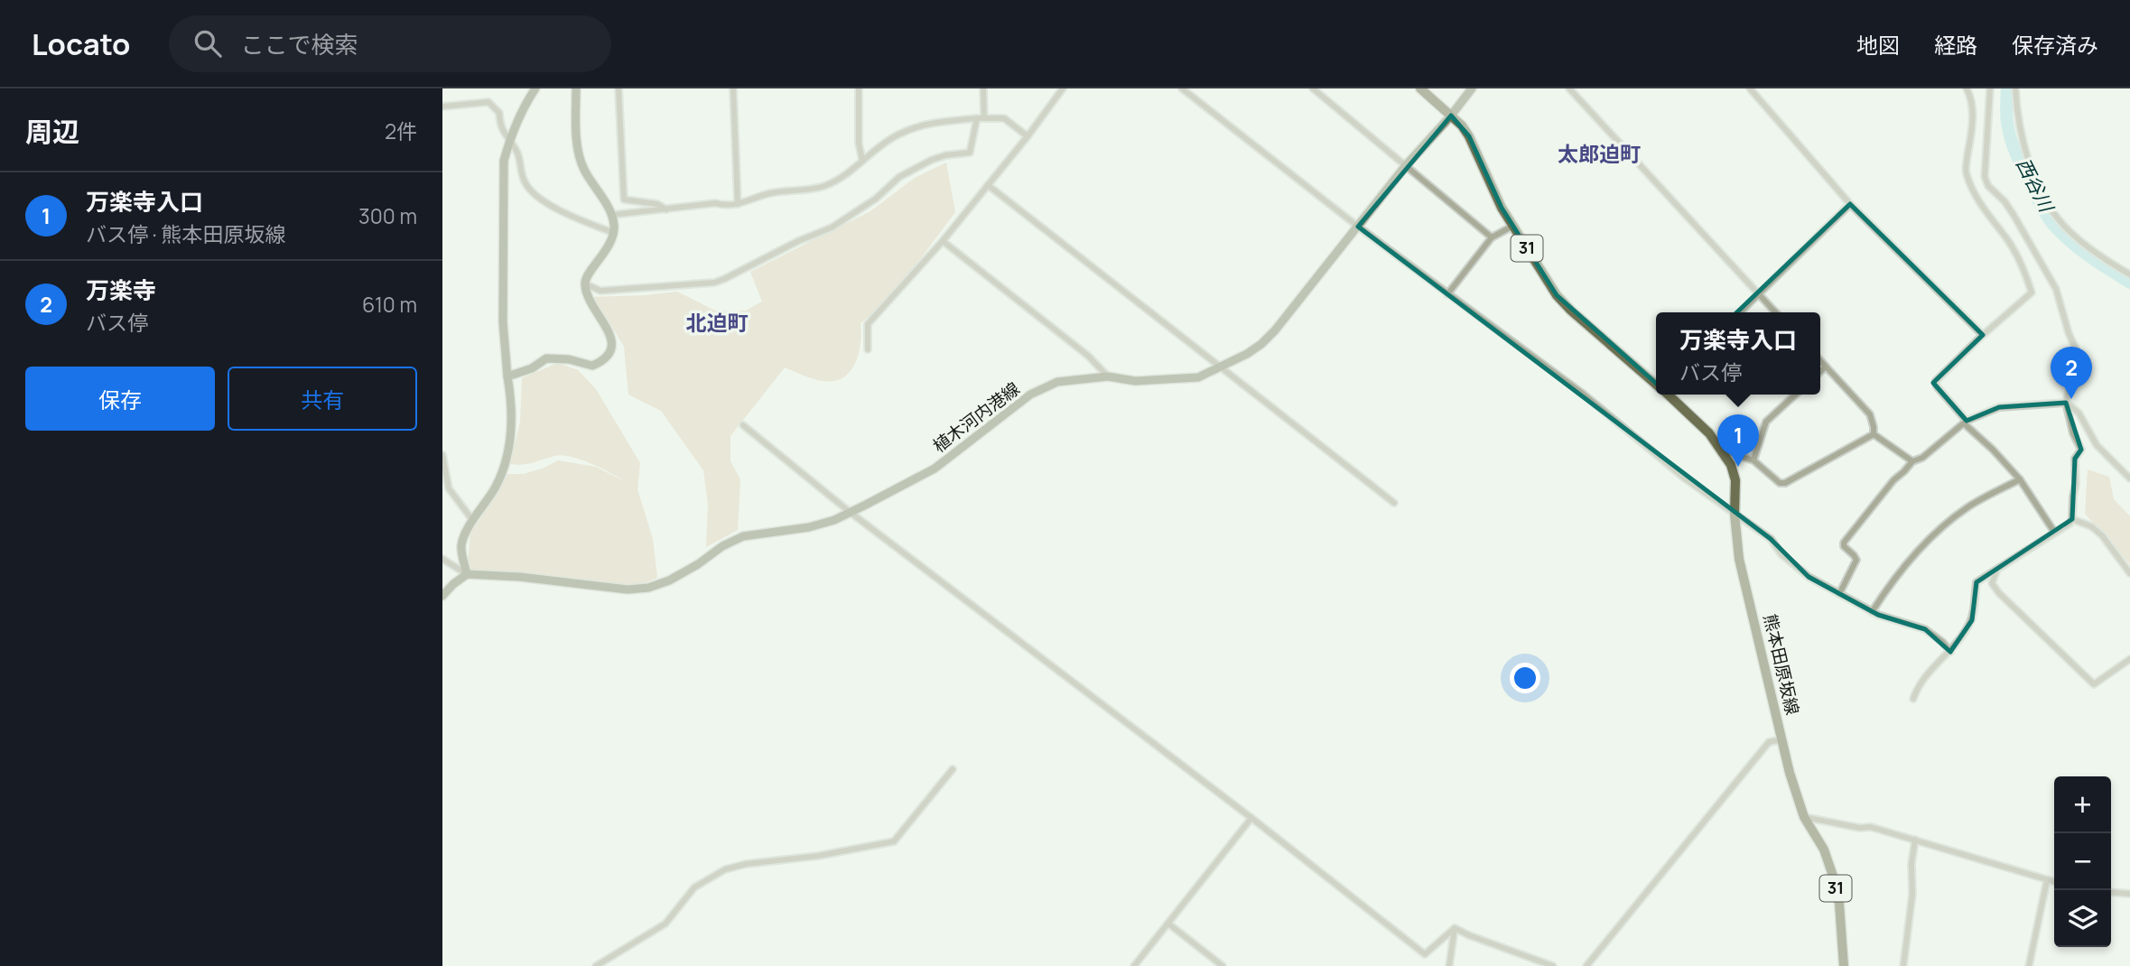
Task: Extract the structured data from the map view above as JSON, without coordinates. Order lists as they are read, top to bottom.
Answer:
{
  "streets": {
    "main road": ["31", "植木河内港線", "熊本田原坂線"]
  },
  "crossings": [
    ["植木河内港線", "熊本田原坂線"]
  ],
  "districts": ["太郎迫町", "北迫町"],
  "water": ["西谷川"],
  "page": {
    "header": "Locato",
    "search": "ここで検索",
    "nav": ["地図", "経路", "保存済み"],
    "heading": ["周辺", "2件"],
    "list": [
      {
        "mark": "1",
        "name": "万楽寺入口",
        "note": "バス停 · 熊本田原坂線",
        "value": "300 m"
      },
      {
        "mark": "2",
        "name": "万楽寺",
        "note": "バス停",
        "value": "610 m"
      }
    ],
    "popup": ["万楽寺入口", "バス停"],
    "pins": ["2", "1"],
    "buttons": ["保存", "共有"],
    "map_buttons": ["+", "−"]
  }
}
